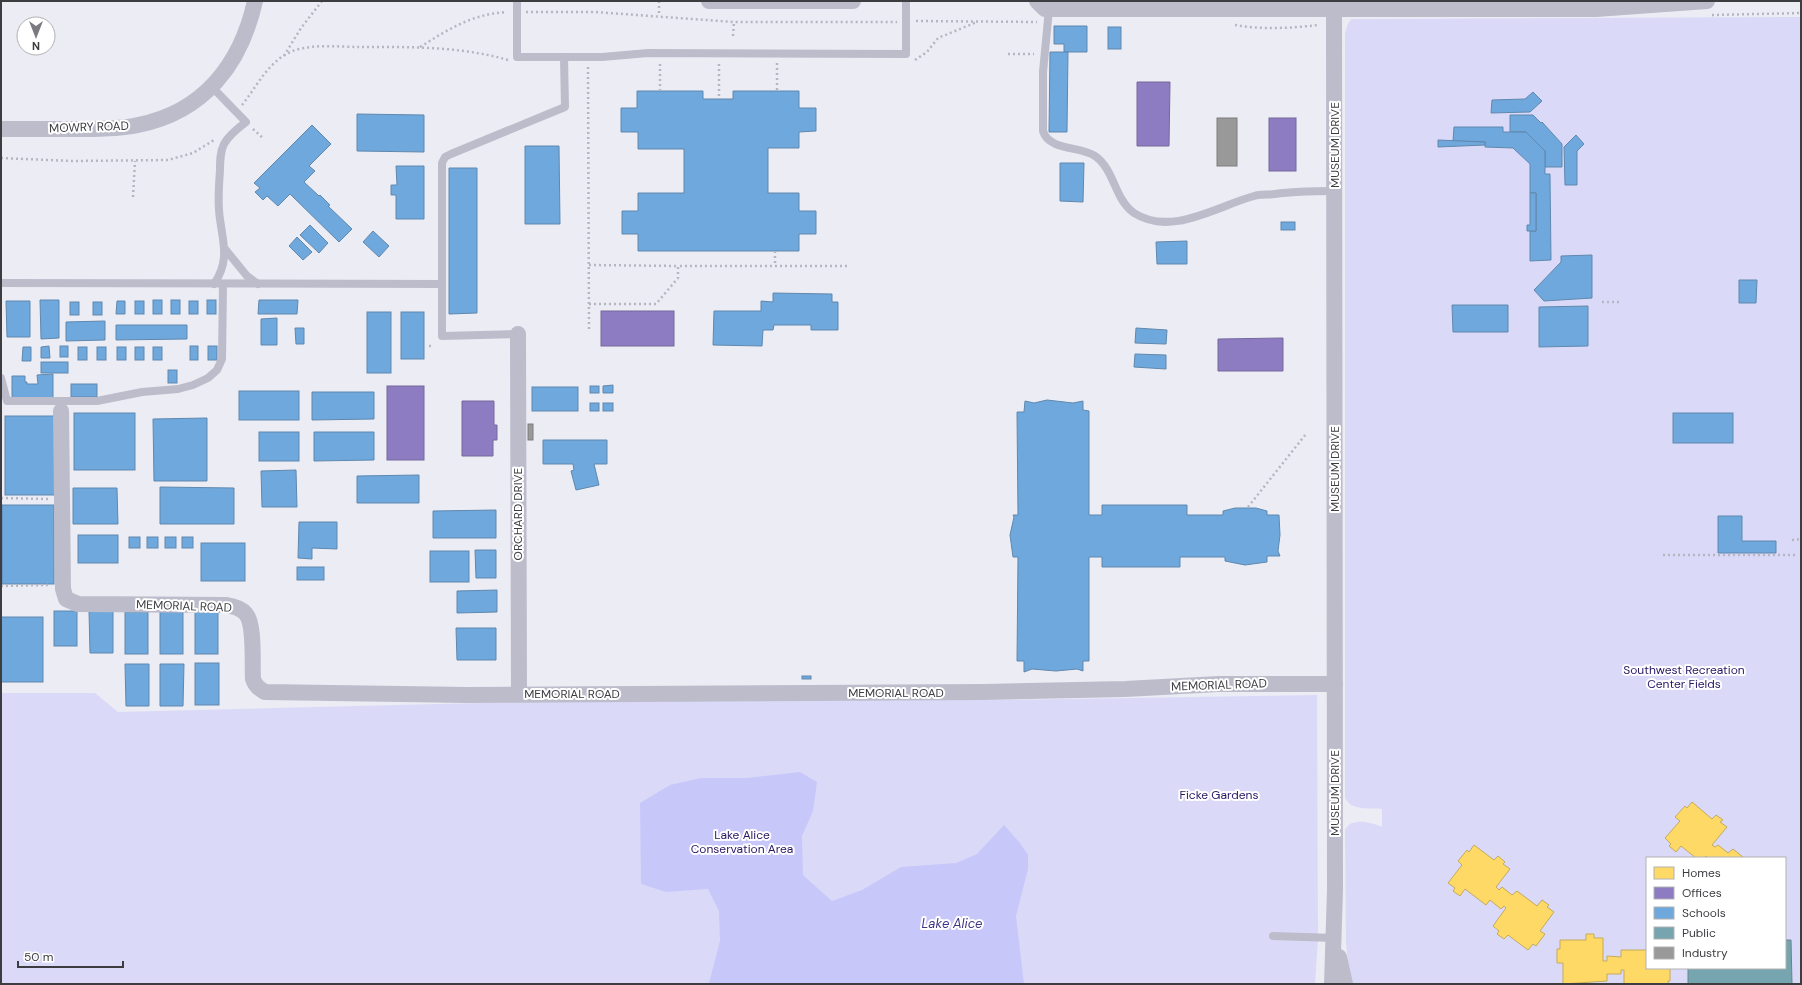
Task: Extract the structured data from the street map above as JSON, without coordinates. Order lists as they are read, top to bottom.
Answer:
{
  "streets": {
    "street": [
      "MOWRY ROAD",
      "MUSEUM DRIVE",
      "ORCHARD DRIVE",
      "MEMORIAL ROAD"
    ]
  },
  "crossings": [
    ["MUSEUM DRIVE", "MEMORIAL ROAD"],
    ["ORCHARD DRIVE", "MEMORIAL ROAD"]
  ],
  "water": ["Lake Alice"],
  "parks": ["Southwest Recreation Center Fields", "Ficke Gardens", "Lake Alice Conservation Area"],
  "legend": [
    "Homes",
    "Offices",
    "Schools",
    "Public",
    "Industry"
  ],
  "scale_bar": "50 m",
  "north": "bottom"
}
